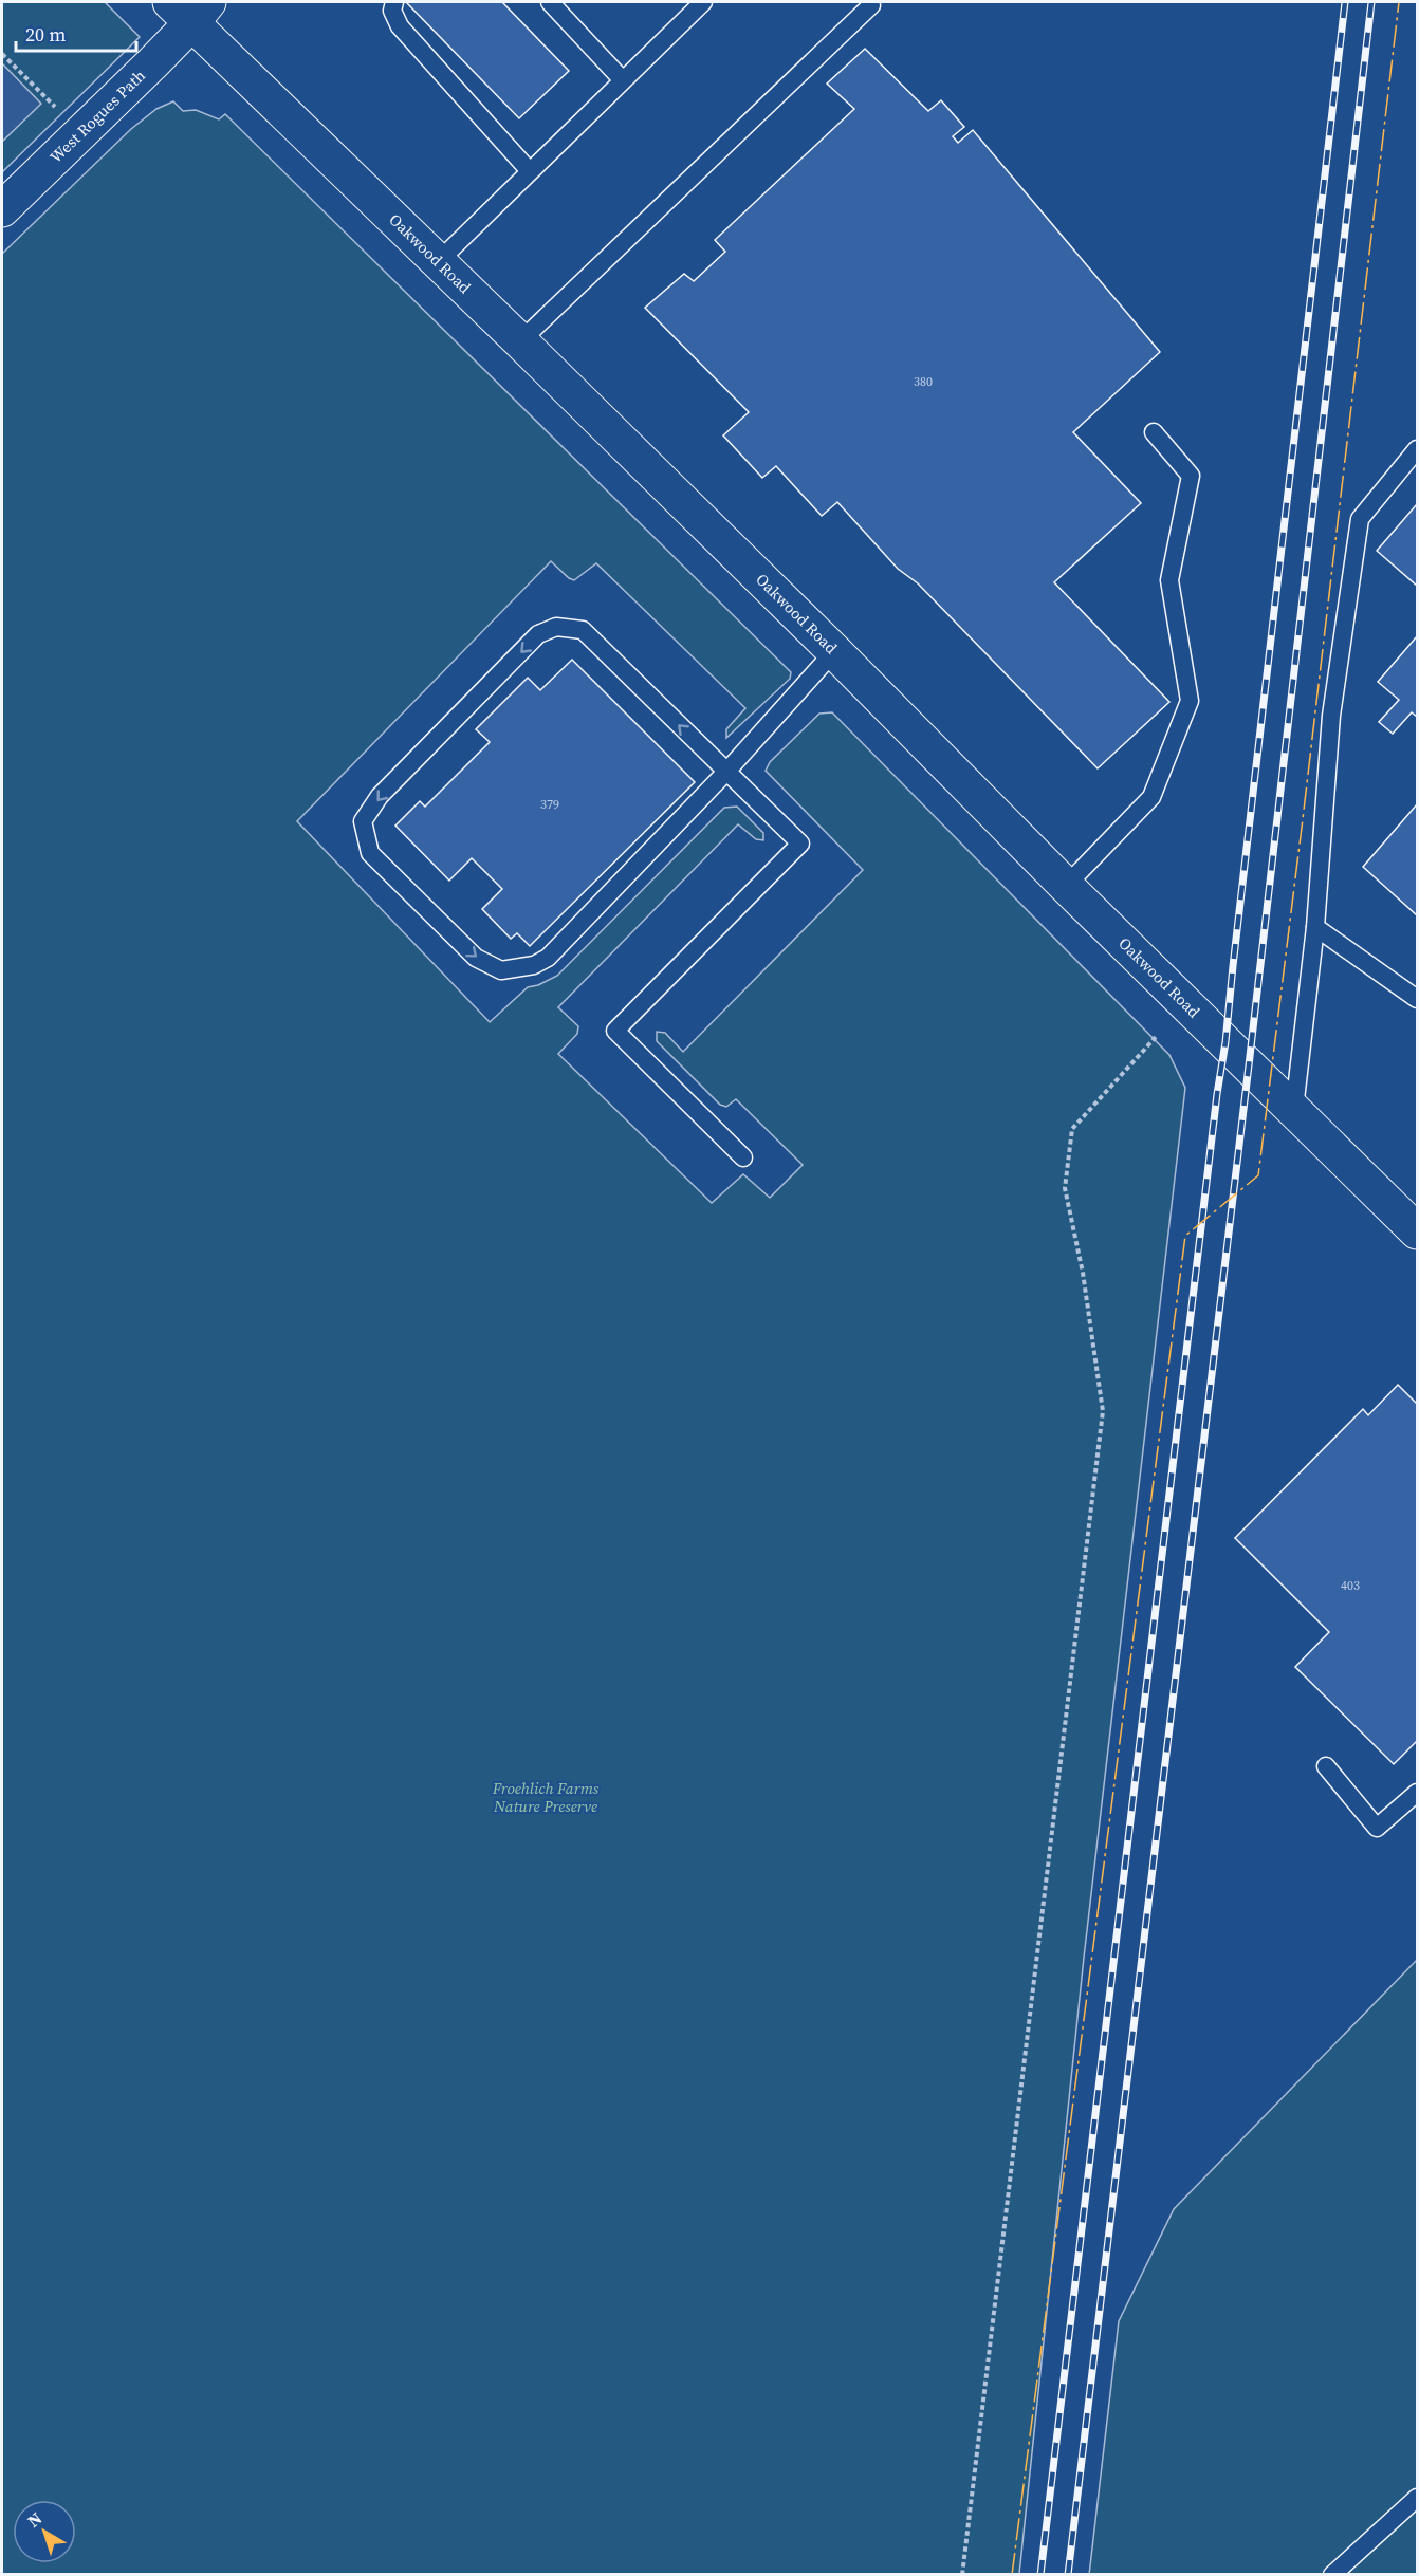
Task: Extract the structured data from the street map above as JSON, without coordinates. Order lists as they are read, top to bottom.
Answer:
{
  "streets": {
    "main road": ["West Rogues Path", "Oakwood Road"]
  },
  "crossings": [
    ["West Rogues Path", "Oakwood Road"]
  ],
  "parks": ["Froehlich Farms Nature Preserve"],
  "house_numbers": ["380", "379", "403"],
  "scale_bar": "20 m",
  "north": "top left"
}
